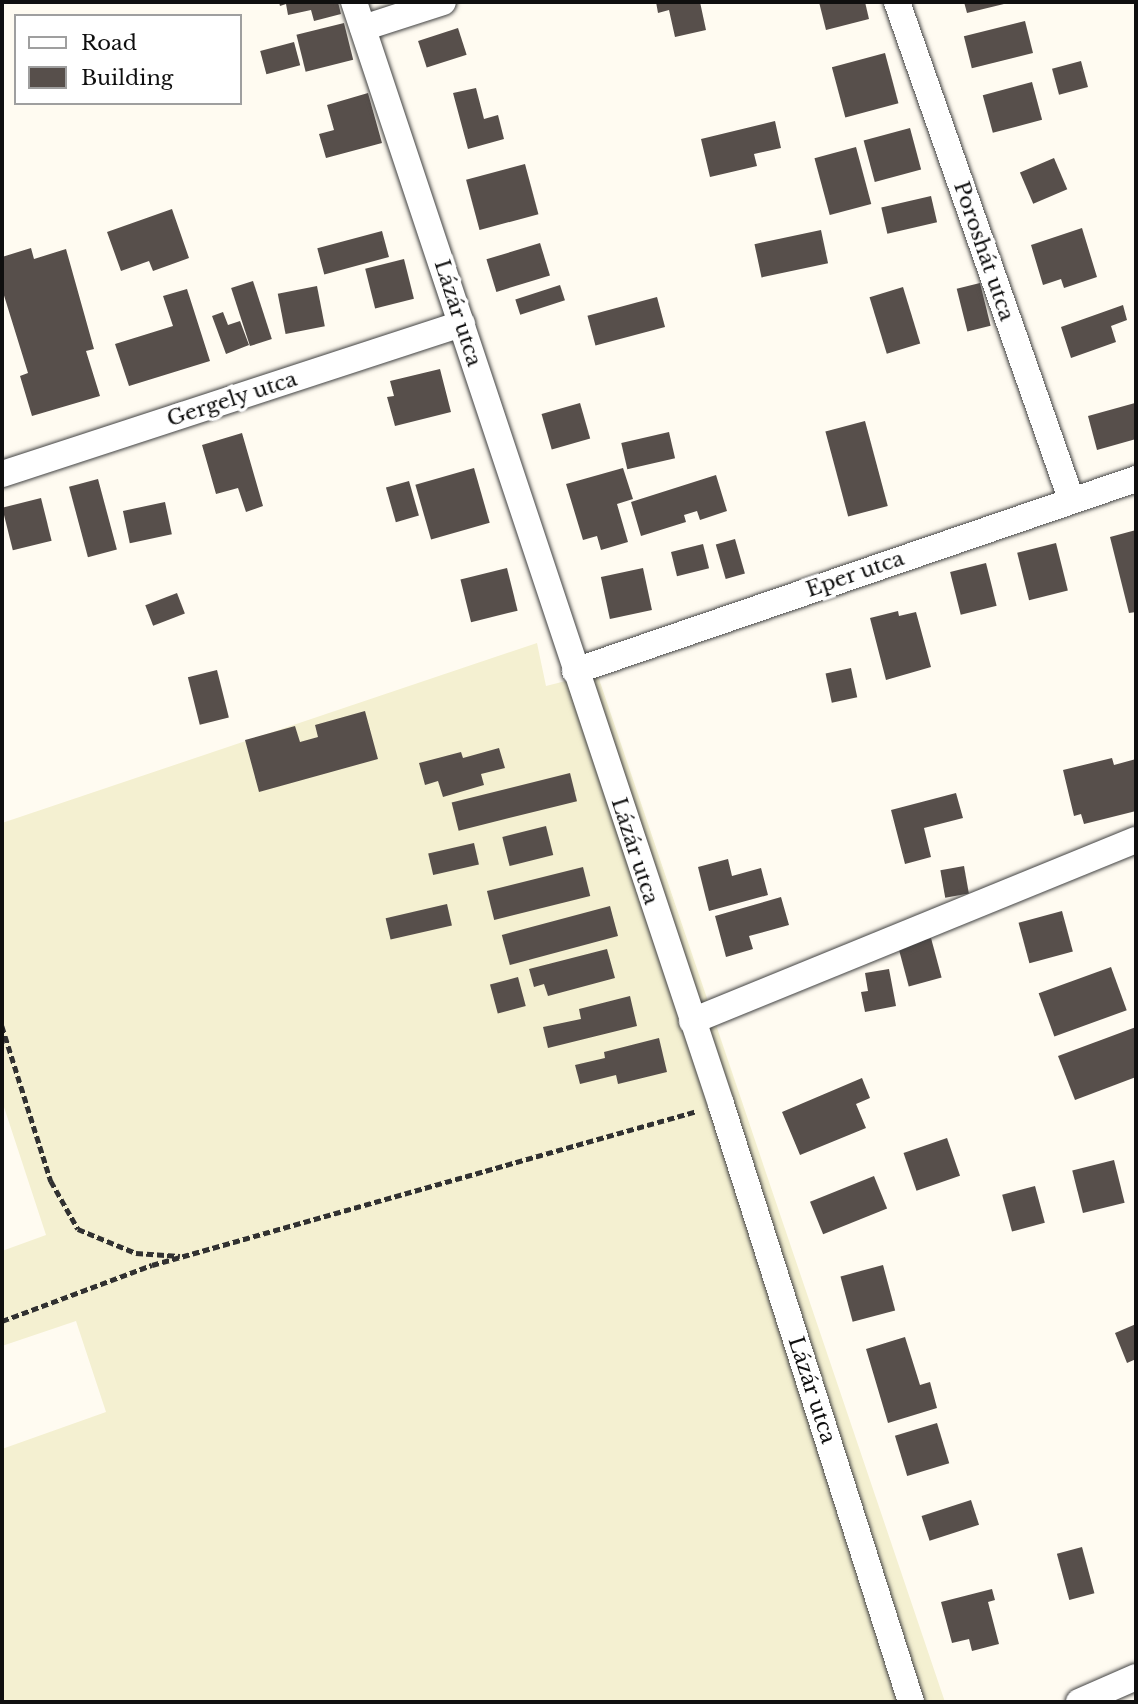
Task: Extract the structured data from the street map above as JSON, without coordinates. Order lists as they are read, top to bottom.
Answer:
{
  "streets": {
    "street": [
      "Poroshát utca",
      "Lázár utca",
      "Gergely utca",
      "Eper utca"
    ]
  },
  "crossings": [
    ["Poroshát utca", "Eper utca"],
    ["Lázár utca", "Gergely utca"],
    ["Lázár utca", "Eper utca"]
  ],
  "legend": ["Road", "Building"]
}
